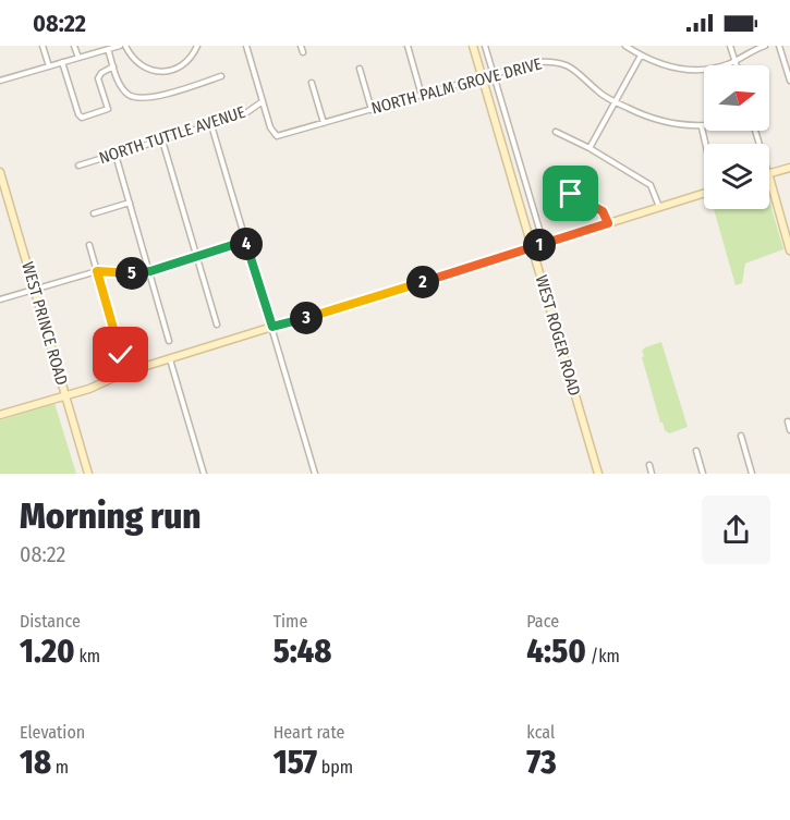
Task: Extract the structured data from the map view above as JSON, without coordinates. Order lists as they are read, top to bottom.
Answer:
{
  "streets": {
    "street": [
      "NORTH PALM GROVE DRIVE",
      "NORTH TUTTLE AVENUE",
      "WEST PRINCE ROAD",
      "WEST ROGER ROAD"
    ]
  },
  "crossings": [
    ["NORTH PALM GROVE DRIVE", "NORTH TUTTLE AVENUE"],
    ["NORTH PALM GROVE DRIVE", "WEST ROGER ROAD"]
  ],
  "north": "right",
  "page": {
    "status": "08:22",
    "pins": [
      "4",
      "1",
      "5",
      "2",
      "3"
    ],
    "heading": ["Morning run", "08:22"],
    "stats": [
      ["Distance", "1.20 km"],
      ["Time", "5:48"],
      ["Pace", "4:50 /km"],
      ["Elevation", "18 m"],
      ["Heart rate", "157 bpm"],
      ["kcal", "73"]
    ]
  }
}
